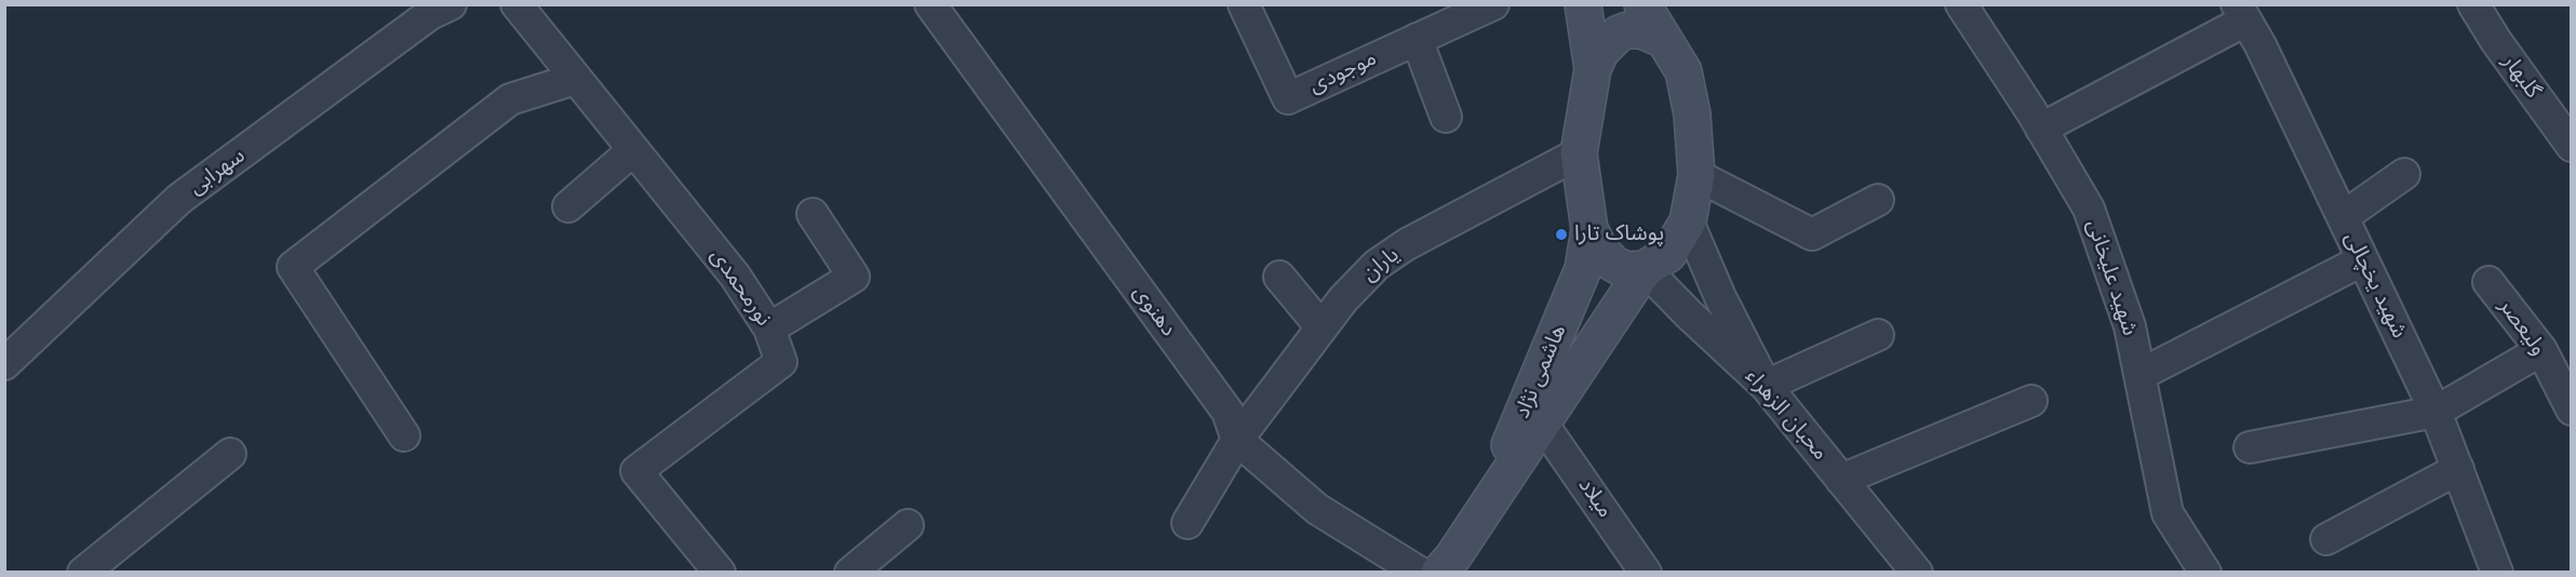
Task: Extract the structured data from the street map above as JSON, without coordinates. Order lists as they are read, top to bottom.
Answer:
{
  "streets": {
    "main road": ["هاشمی نژاد"],
    "street": [
      "موجودی",
      "گلبهار",
      "سهرابی",
      "یاران",
      "شهید علیخانی",
      "شهید یخچالی",
      "نورمحمدی",
      "دهنوی",
      "ولیعصر",
      "محبان الزهراء",
      "میلاد"
    ]
  },
  "crossings": [
    ["یاران", "دهنوی"],
    ["هاشمی نژاد", "محبان الزهراء"],
    ["هاشمی نژاد", "میلاد"]
  ],
  "places": ["پوشاک تارا"]
}
